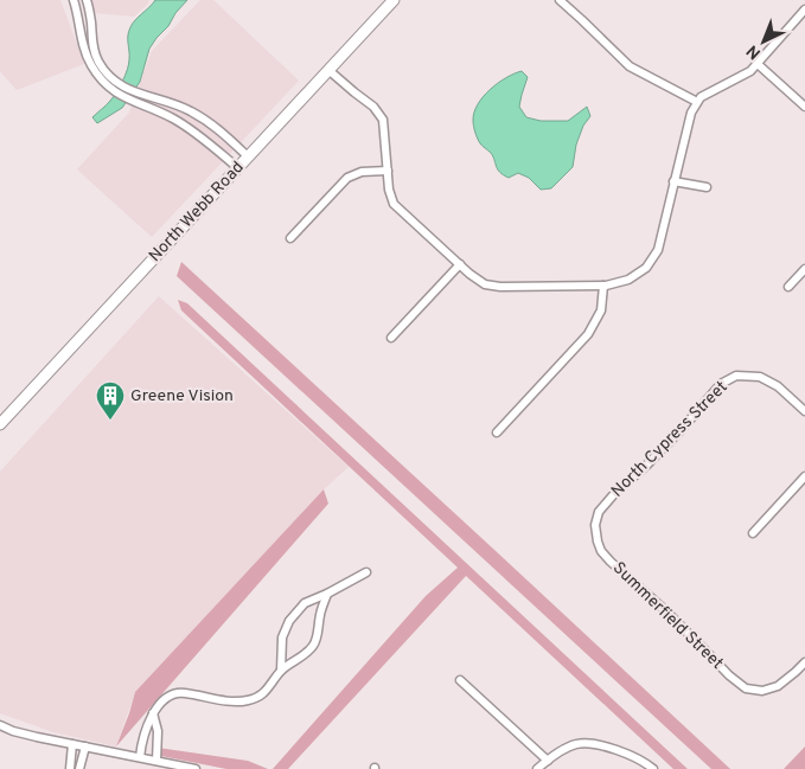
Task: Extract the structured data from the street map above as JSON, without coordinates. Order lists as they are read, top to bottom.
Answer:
{
  "streets": {
    "main road": ["North Webb Road"],
    "street": ["North Cypress Street", "Summerfield Street"]
  },
  "crossings": [
    ["North Cypress Street", "Summerfield Street"]
  ],
  "places": {
    "building": ["Greene Vision"]
  },
  "north": "bottom left"
}
